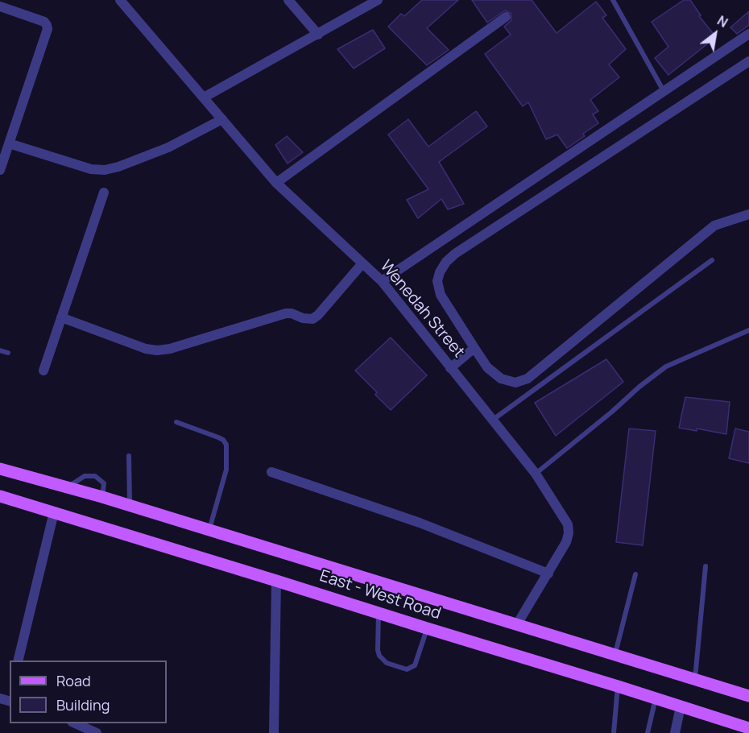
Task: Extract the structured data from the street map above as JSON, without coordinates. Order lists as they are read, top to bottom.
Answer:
{
  "streets": {
    "main road": ["East - West Road"],
    "street": ["Wenedah Street"]
  },
  "crossings": [
    ["Wenedah Street", "East - West Road"]
  ],
  "legend": ["Road", "Building"],
  "north": "top right"
}
